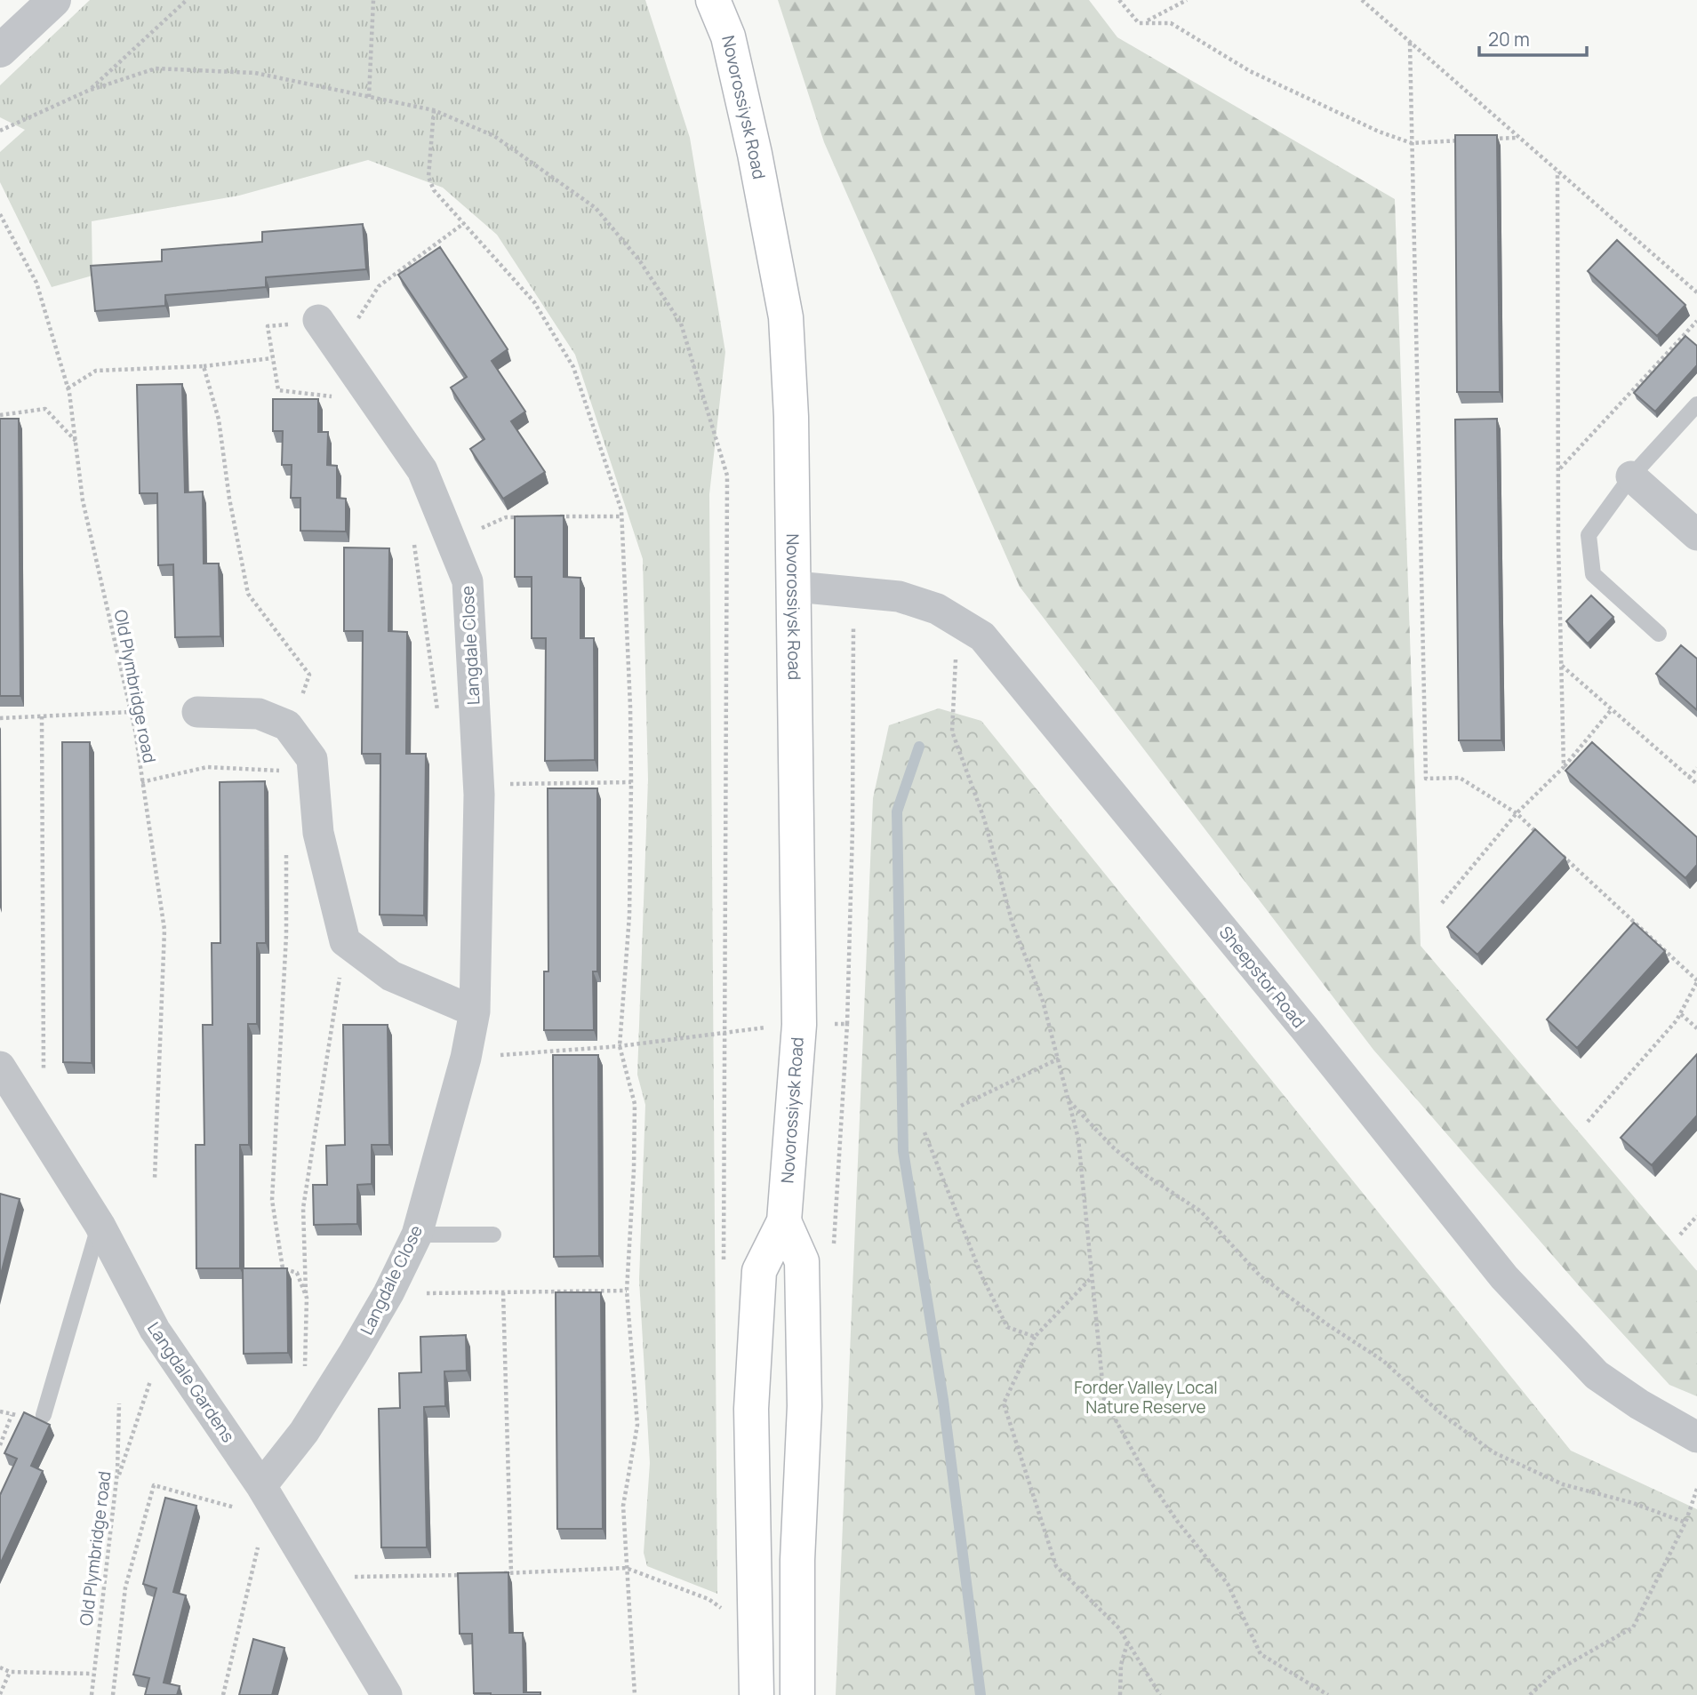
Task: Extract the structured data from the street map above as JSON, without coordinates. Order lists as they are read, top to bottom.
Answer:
{
  "streets": {
    "main road": ["Novorossiysk Road"],
    "street": ["Langdale Close", "Sheepstor Road", "Langdale Gardens"],
    "path": ["Old Plymbridge road"]
  },
  "crossings": [
    ["Novorossiysk Road", "Sheepstor Road"],
    ["Langdale Close", "Langdale Gardens"]
  ],
  "parks": ["Forder Valley Local Nature Reserve"],
  "scale_bar": "20 m"
}
